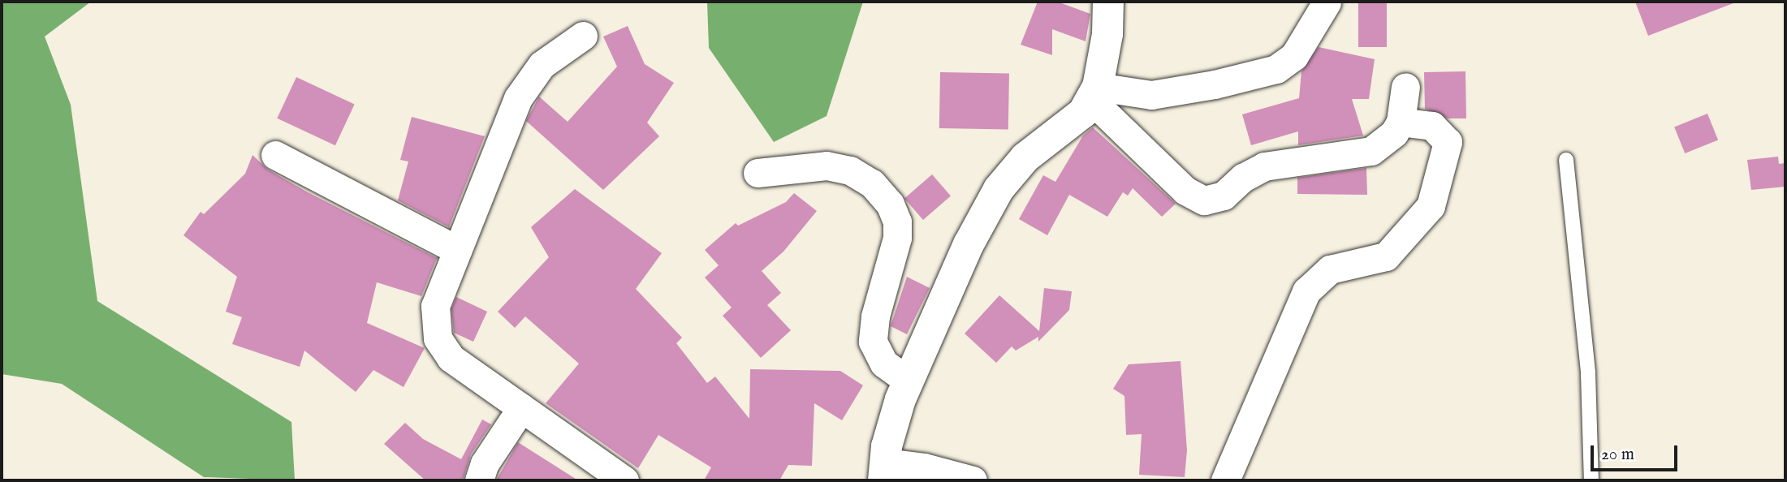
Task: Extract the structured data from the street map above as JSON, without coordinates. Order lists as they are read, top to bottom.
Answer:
{
  "scale_bar": "20 m"
}
